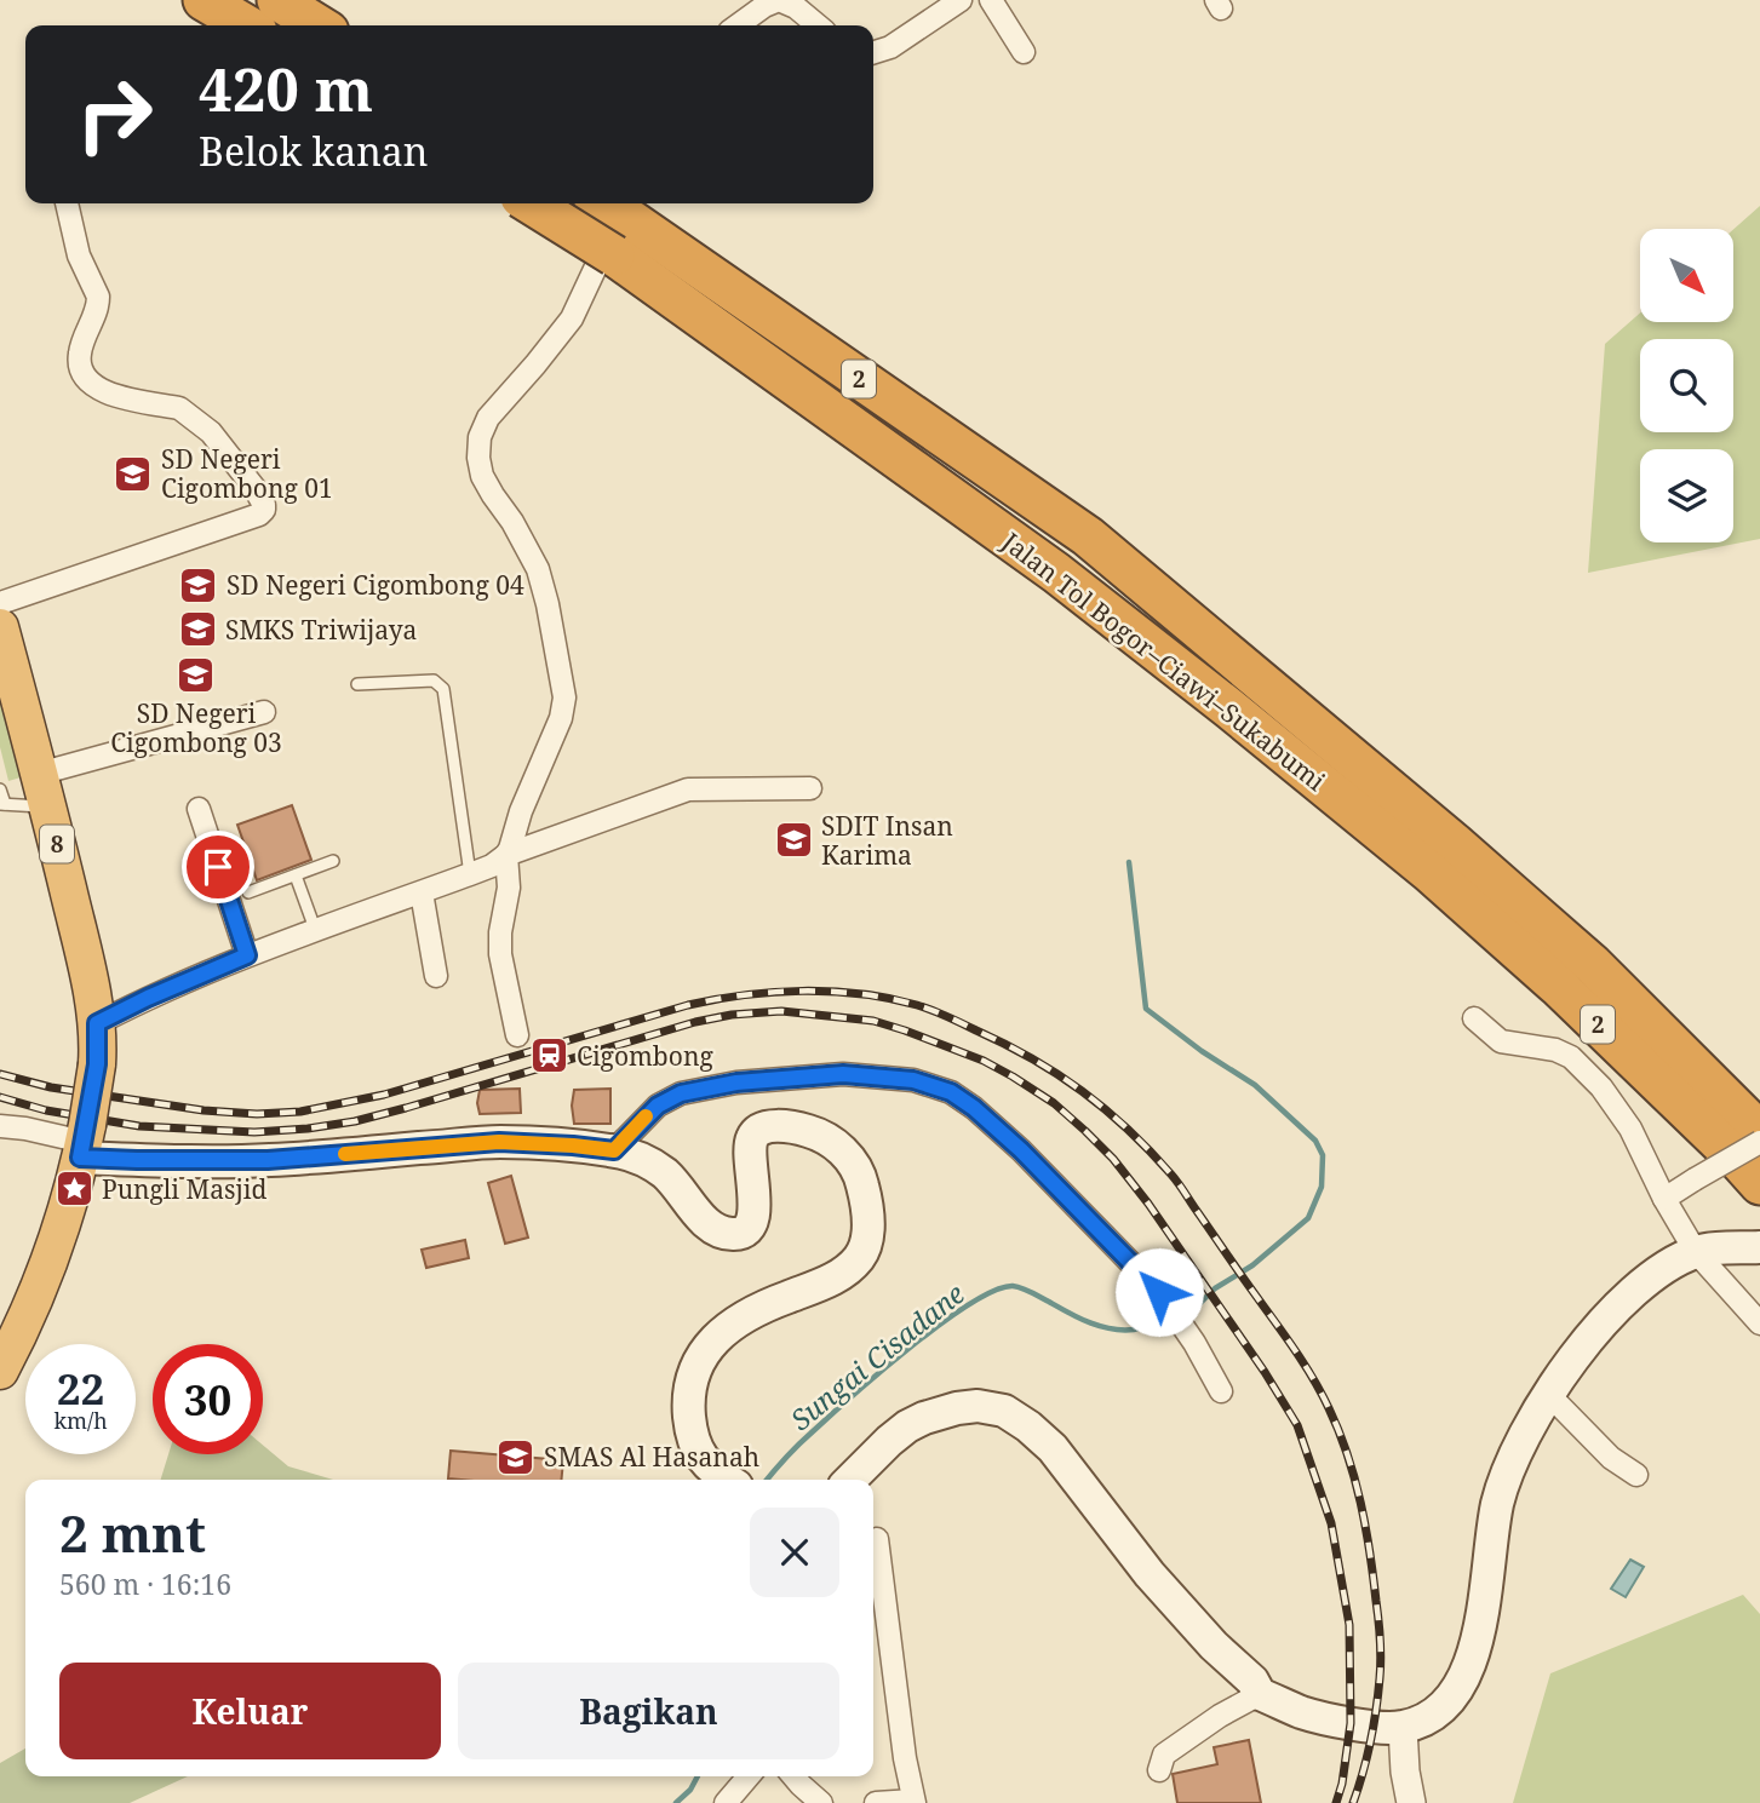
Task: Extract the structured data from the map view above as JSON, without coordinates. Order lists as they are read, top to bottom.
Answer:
{
  "streets": {
    "highway": ["2", "Jalan Tol Bogor–Ciawi–Sukabumi", "8"]
  },
  "water": ["Sungai Cisadane"],
  "places": {
    "school or university": [
      "SD Negeri Cigombong 01",
      "SD Negeri Cigombong 04",
      "SMKS Triwijaya",
      "SD Negeri Cigombong 03",
      "SDIT Insan Karima",
      "SMAS Al Hasanah"
    ],
    "station": ["Cigombong"],
    "place": ["Pungli Masjid"]
  },
  "north": "bottom right",
  "page": {
    "turn": ["420 m", "Belok kanan"],
    "speed": "22 km/h",
    "limit": "30",
    "heading": ["2 mnt", "560 m · 16:16"],
    "buttons": ["Keluar", "Bagikan"]
  }
}
